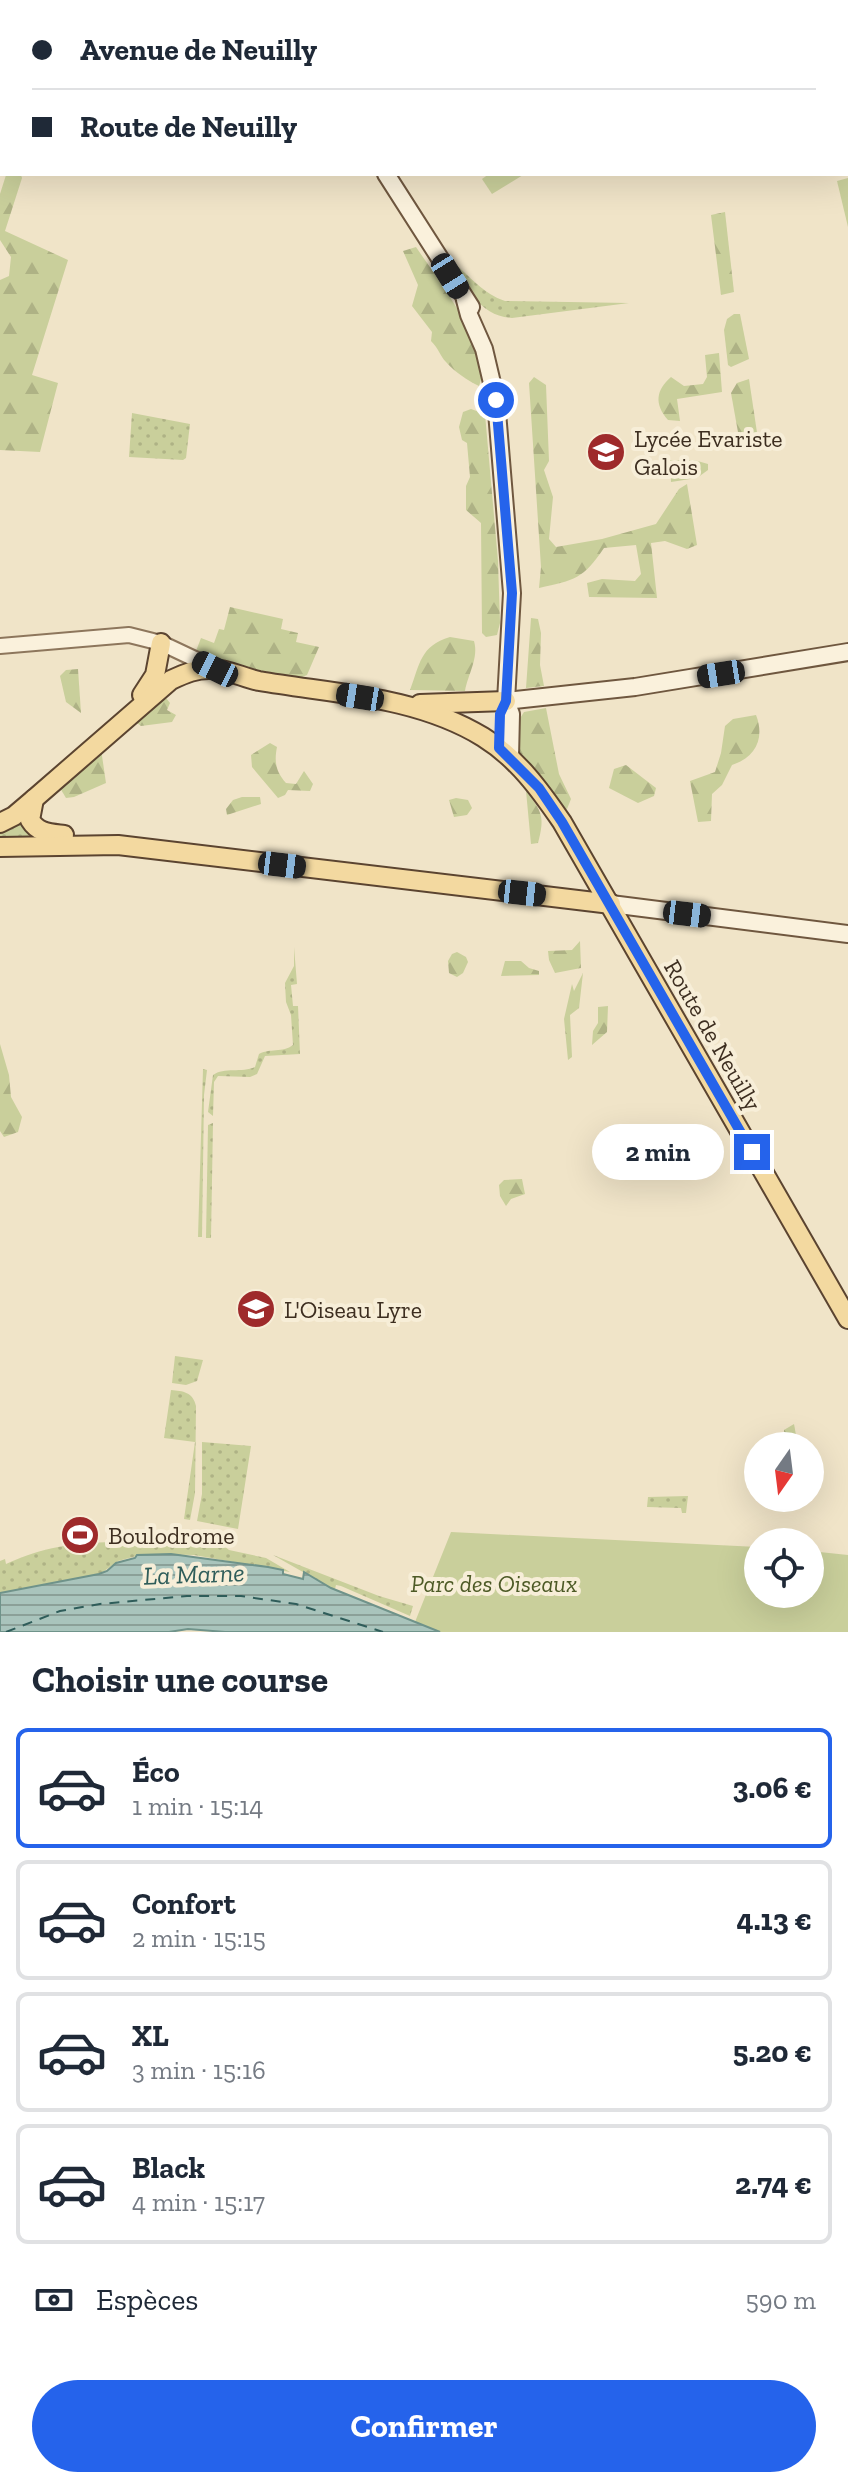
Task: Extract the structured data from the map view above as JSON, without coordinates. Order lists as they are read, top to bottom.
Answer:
{
  "streets": {
    "main road": ["Route de Neuilly"]
  },
  "water": ["La Marne"],
  "parks": ["Parc des Oiseaux"],
  "places": {
    "school or university": ["Lycée Evariste Galois", "L'Oiseau Lyre"],
    "sports": ["Boulodrome"]
  },
  "north": "bottom",
  "page": {
    "banner": ["Avenue de Neuilly", "Route de Neuilly"],
    "bubble": "2 min",
    "heading": "Choisir une course",
    "list": [
      {
        "name": "Éco",
        "note": "1 min · 15:14",
        "value": "3.06 €"
      },
      {
        "name": "Confort",
        "note": "2 min · 15:15",
        "value": "4.13 €"
      },
      {
        "name": "XL",
        "note": "3 min · 15:16",
        "value": "5.20 €"
      },
      {
        "name": "Black",
        "note": "4 min · 15:17",
        "value": "2.74 €"
      }
    ],
    "pay": ["Espèces", "590 m"],
    "buttons": "Confirmer"
  }
}
